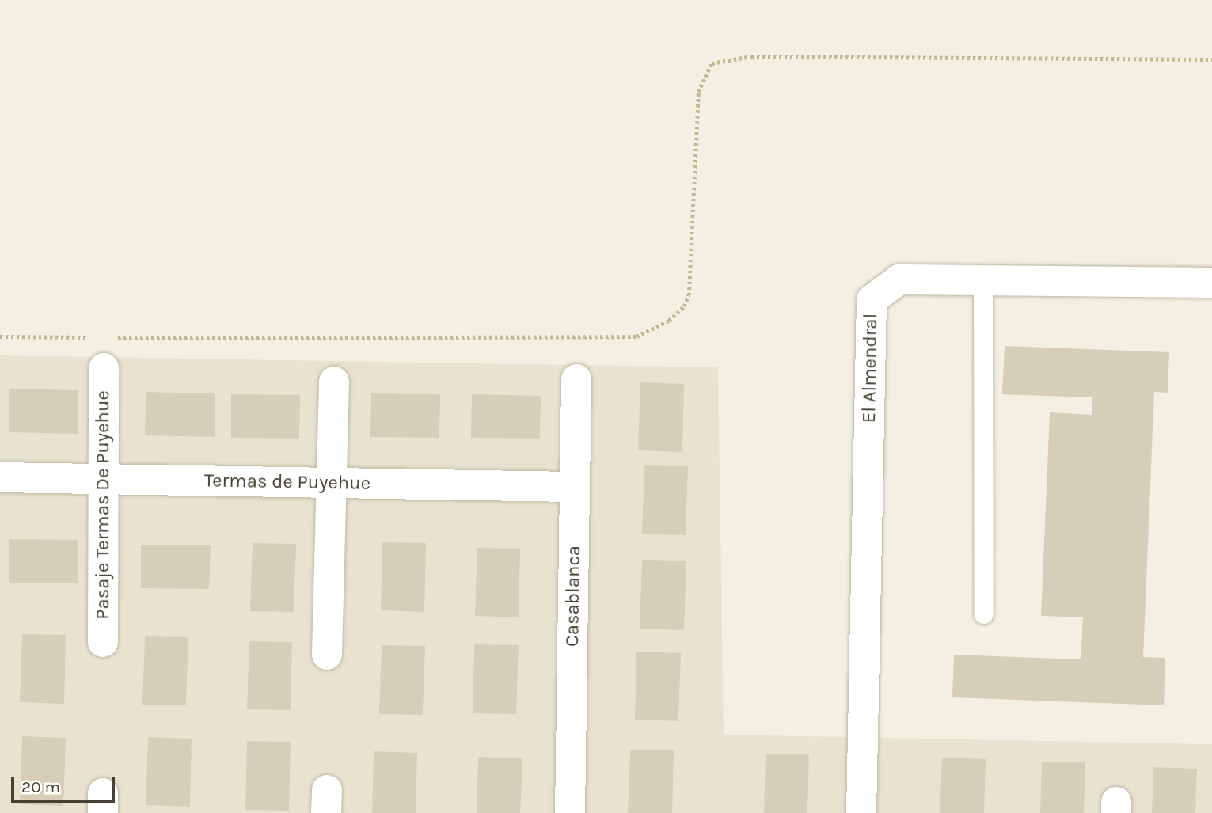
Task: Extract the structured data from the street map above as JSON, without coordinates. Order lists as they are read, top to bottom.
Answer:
{
  "streets": {
    "street": [
      "El Almendral",
      "Termas de Puyehue",
      "Pasaje Termas De Puyehue",
      "Casablanca"
    ]
  },
  "crossings": [
    ["Termas de Puyehue", "Pasaje Termas De Puyehue"],
    ["Termas de Puyehue", "Casablanca"]
  ],
  "scale_bar": "20 m"
}
